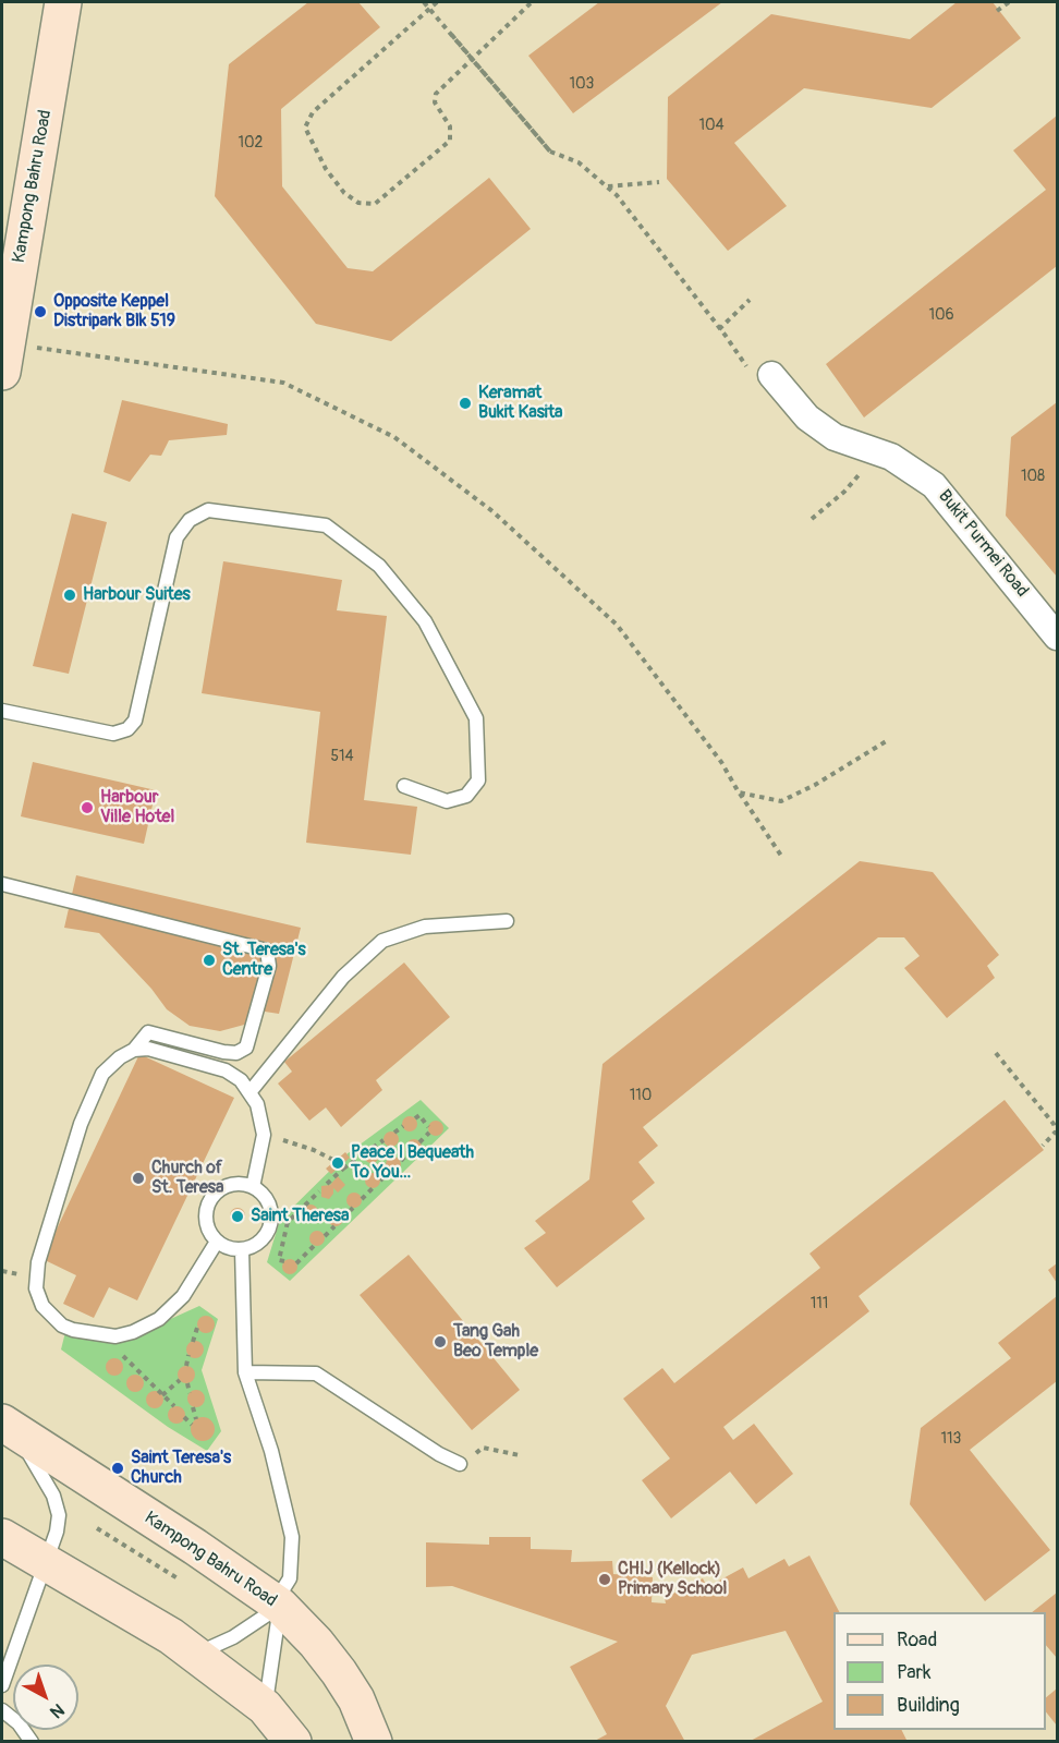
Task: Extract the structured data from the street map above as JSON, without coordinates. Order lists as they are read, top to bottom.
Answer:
{
  "streets": {
    "main road": ["Kampong Bahru Road"],
    "street": ["Bukit Purmei Road"]
  },
  "places": [
    "Opposite Keppel Distripark Blk 519",
    "Keramat Bukit Kasita",
    "Harbour Suites",
    "Harbour Ville Hotel",
    "St. Teresa's Centre",
    "Peace I Bequeath To You...",
    "Church of St. Teresa",
    "Saint Theresa",
    "Tang Gah Beo Temple",
    "Saint Teresa's Church",
    "CHIJ (Kellock) Primary School"
  ],
  "house_numbers": [
    "103",
    "104",
    "102",
    "106",
    "108",
    "514",
    "110",
    "111",
    "113"
  ],
  "legend": ["Road", "Park", "Building"],
  "north": "bottom right"
}
